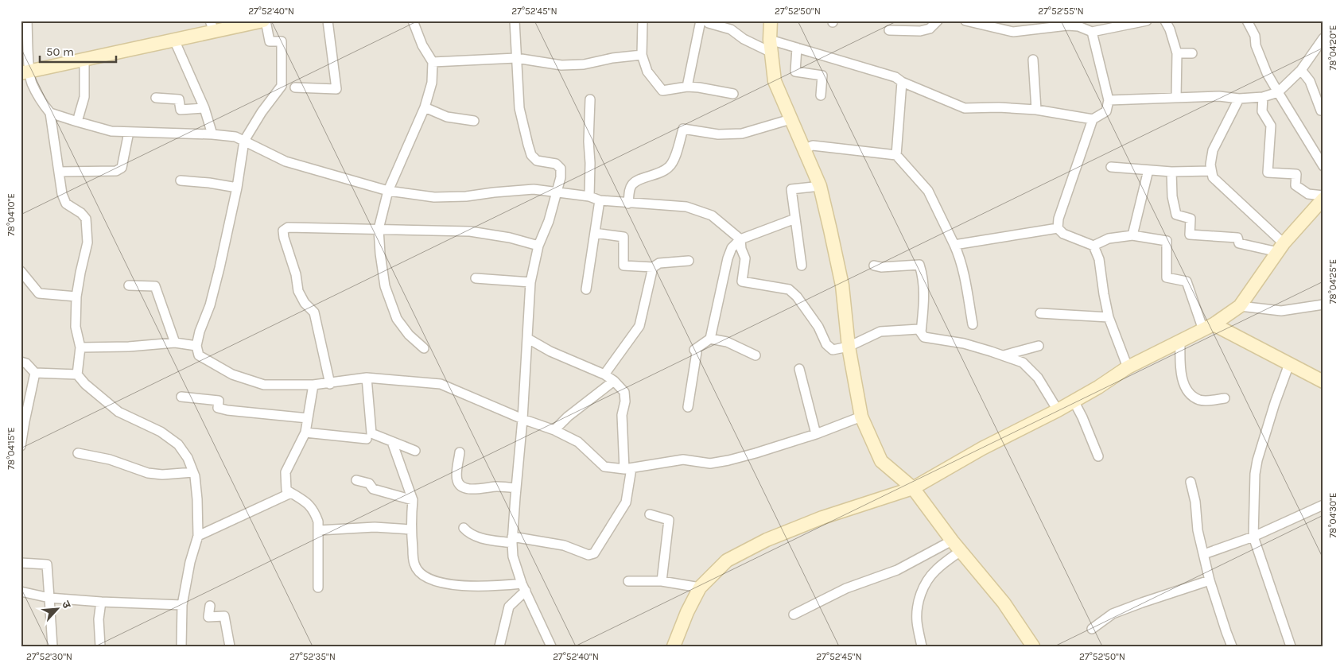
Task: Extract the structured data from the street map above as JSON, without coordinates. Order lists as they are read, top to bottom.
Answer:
{
  "scale_bar": "50 m",
  "north": "top right",
  "coordinates": [
    "27°52'40\"N",
    "27°52'45\"N",
    "27°52'50\"N",
    "27°52'55\"N",
    "78°04'20\"E",
    "78°04'10\"E",
    "78°04'25\"E",
    "78°04'15\"E",
    "78°04'30\"E",
    "27°52'30\"N",
    "27°52'35\"N"
  ]
}
